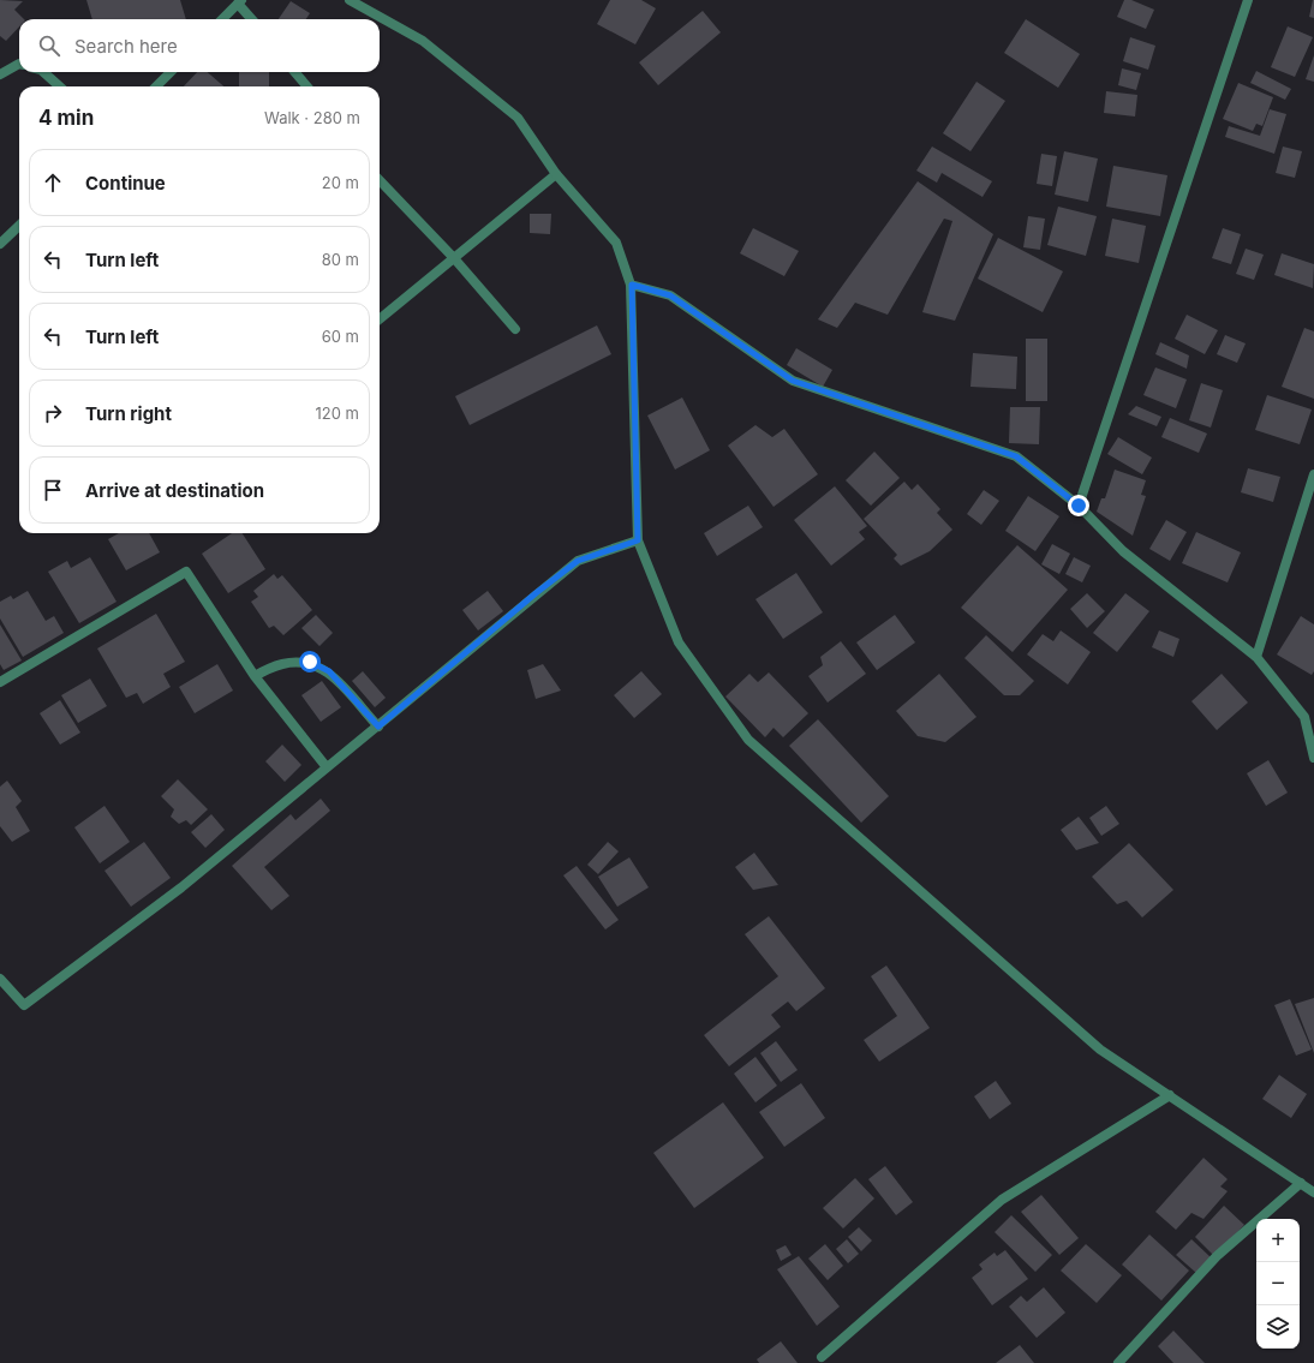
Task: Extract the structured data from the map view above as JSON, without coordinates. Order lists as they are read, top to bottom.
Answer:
{
  "page": {
    "search": "Search here",
    "heading": ["4 min", "Walk · 280 m"],
    "list": [
      ["Continue", "20 m"],
      ["Turn left", "80 m"],
      ["Turn left", "60 m"],
      ["Turn right", "120 m"],
      "Arrive at destination"
    ],
    "map_buttons": ["+", "−"]
  }
}
